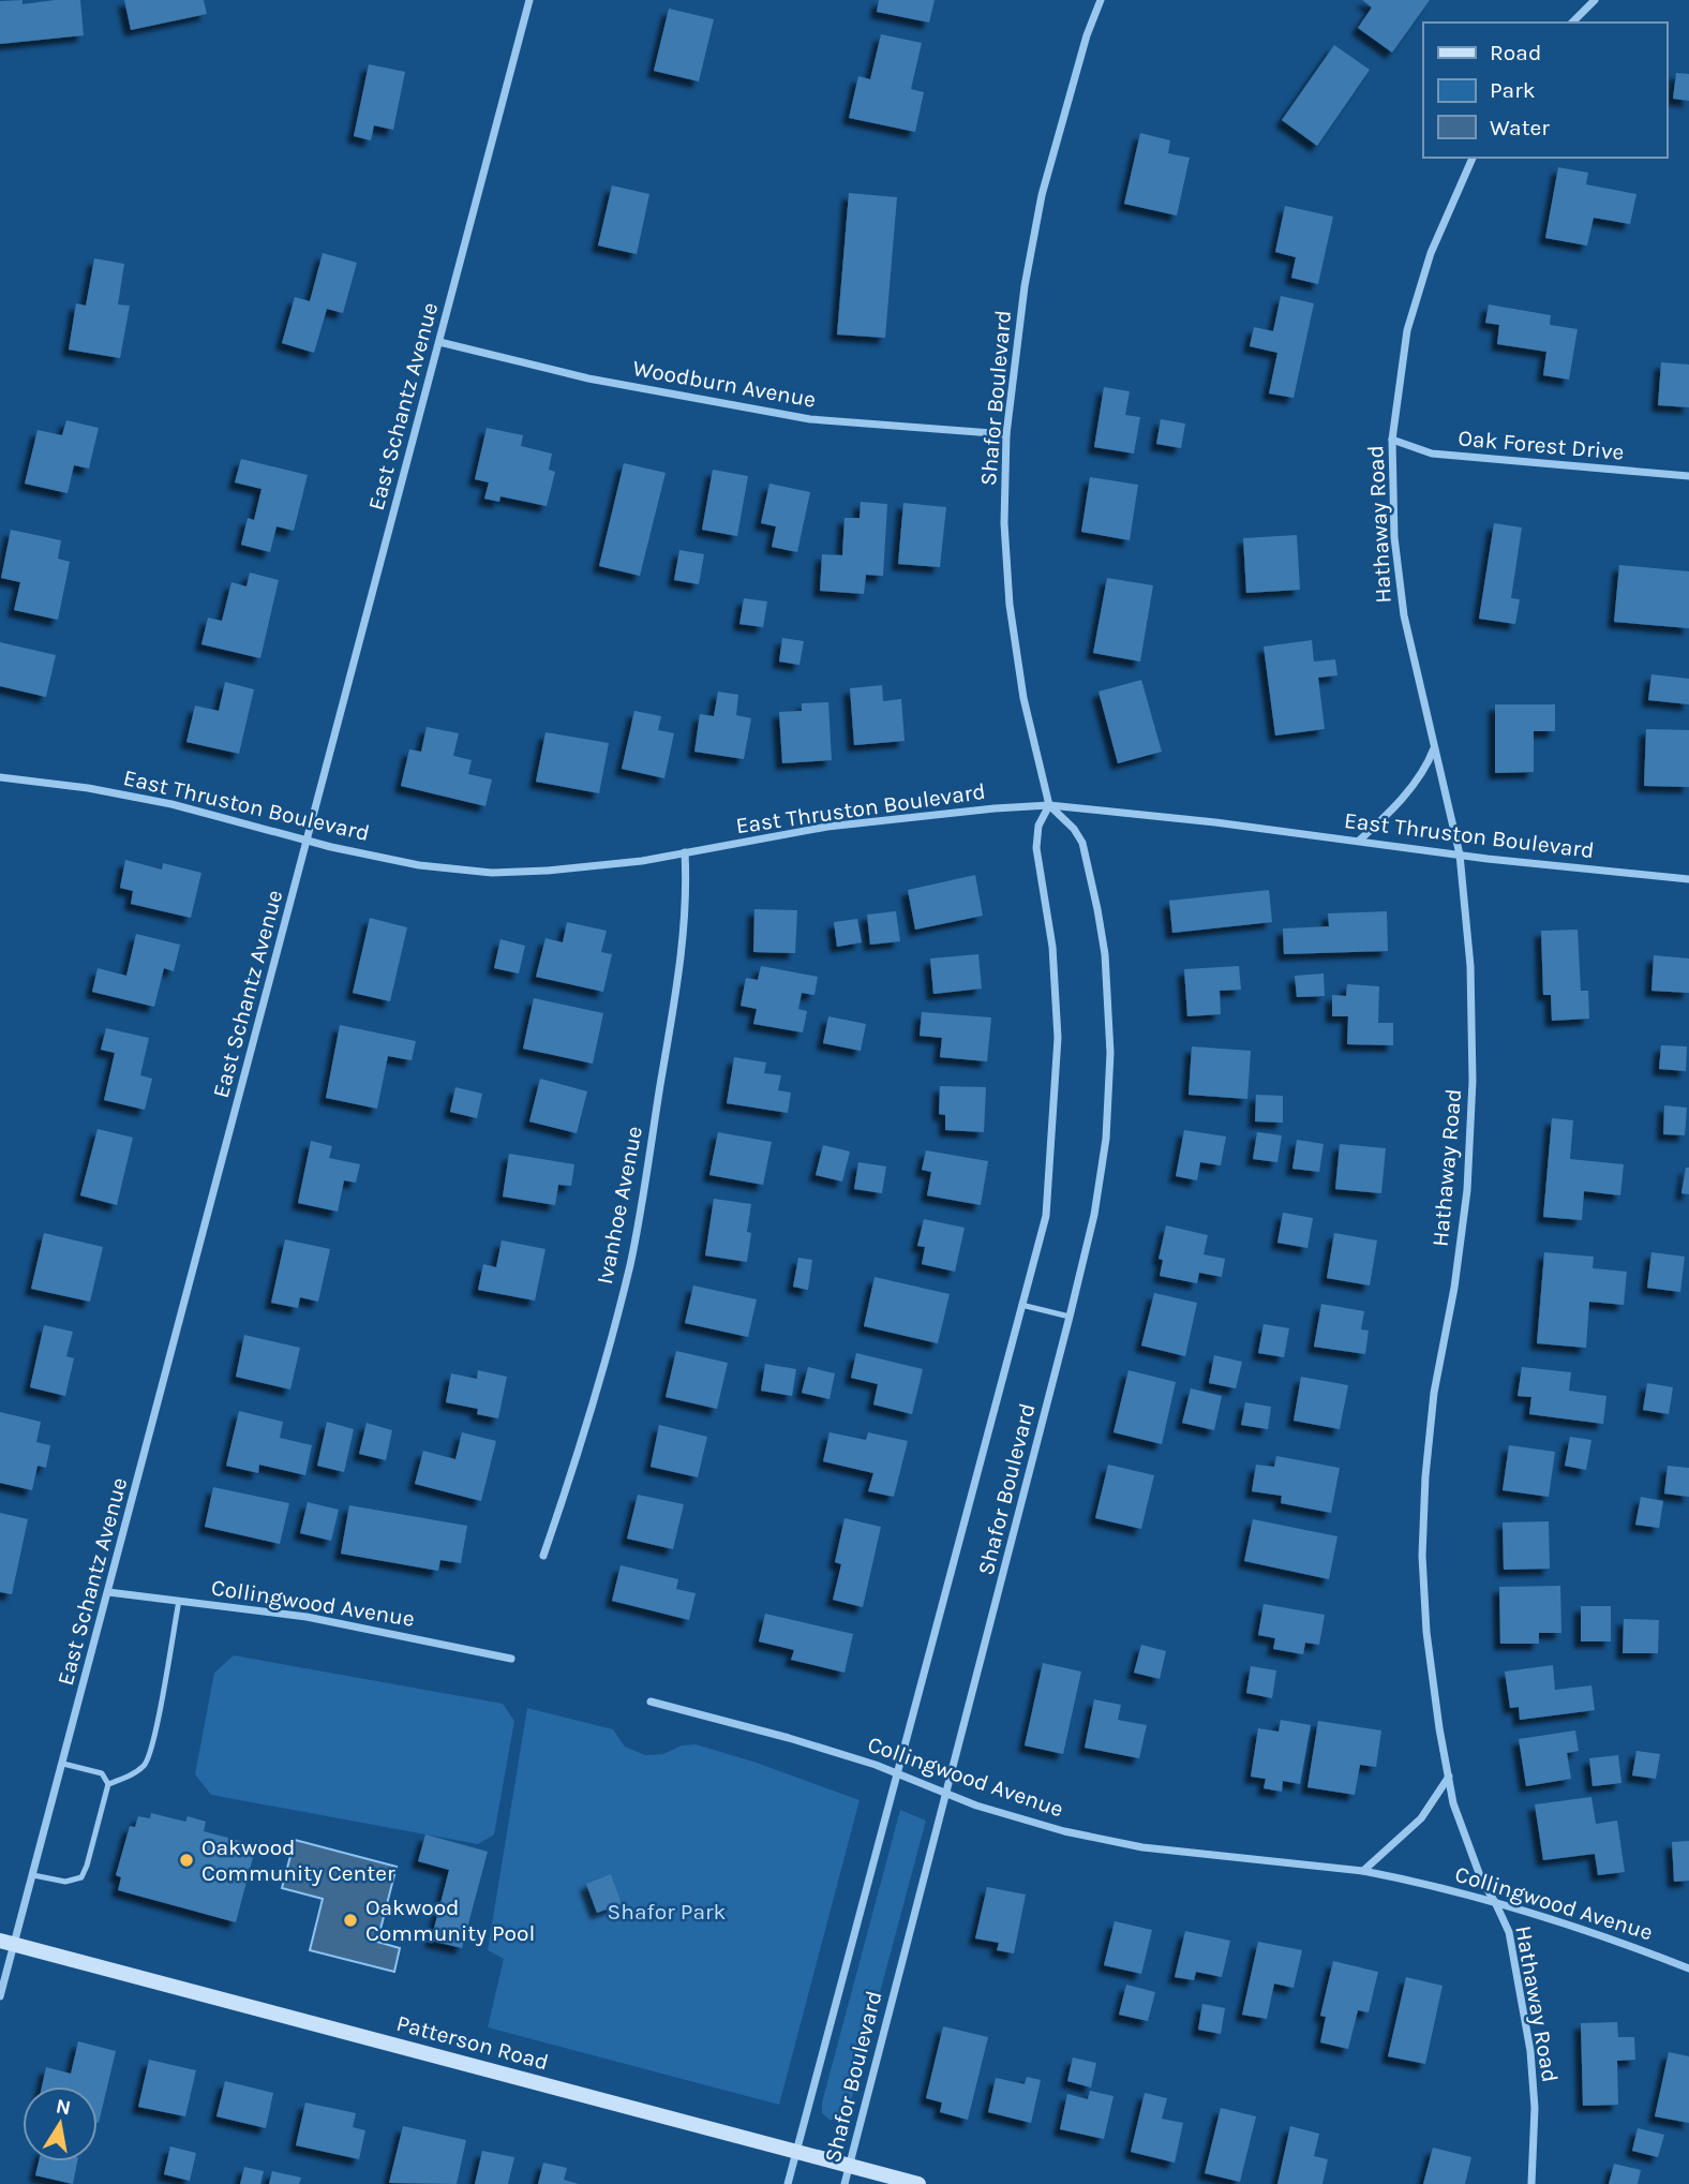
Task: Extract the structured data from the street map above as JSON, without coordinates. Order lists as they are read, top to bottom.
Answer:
{
  "streets": {
    "main road": ["Patterson Road"],
    "street": [
      "Woodburn Avenue",
      "Shafor Boulevard",
      "East Schantz Avenue",
      "Oak Forest Drive",
      "Hathaway Road",
      "East Thruston Boulevard",
      "Ivanhoe Avenue",
      "Collingwood Avenue"
    ]
  },
  "crossings": [
    ["Woodburn Avenue", "Shafor Boulevard"],
    ["Woodburn Avenue", "East Schantz Avenue"],
    ["Shafor Boulevard", "East Thruston Boulevard"],
    ["Shafor Boulevard", "Collingwood Avenue"],
    ["Shafor Boulevard", "Patterson Road"],
    ["East Schantz Avenue", "East Thruston Boulevard"],
    ["East Schantz Avenue", "Collingwood Avenue"],
    ["East Schantz Avenue", "Patterson Road"],
    ["Oak Forest Drive", "Hathaway Road"],
    ["Hathaway Road", "East Thruston Boulevard"],
    ["Hathaway Road", "Collingwood Avenue"],
    ["East Thruston Boulevard", "Ivanhoe Avenue"]
  ],
  "parks": ["Shafor Park"],
  "places": ["Oakwood Community Center", "Oakwood Community Pool"],
  "legend": ["Road", "Park", "Water"],
  "north": "top"
}
